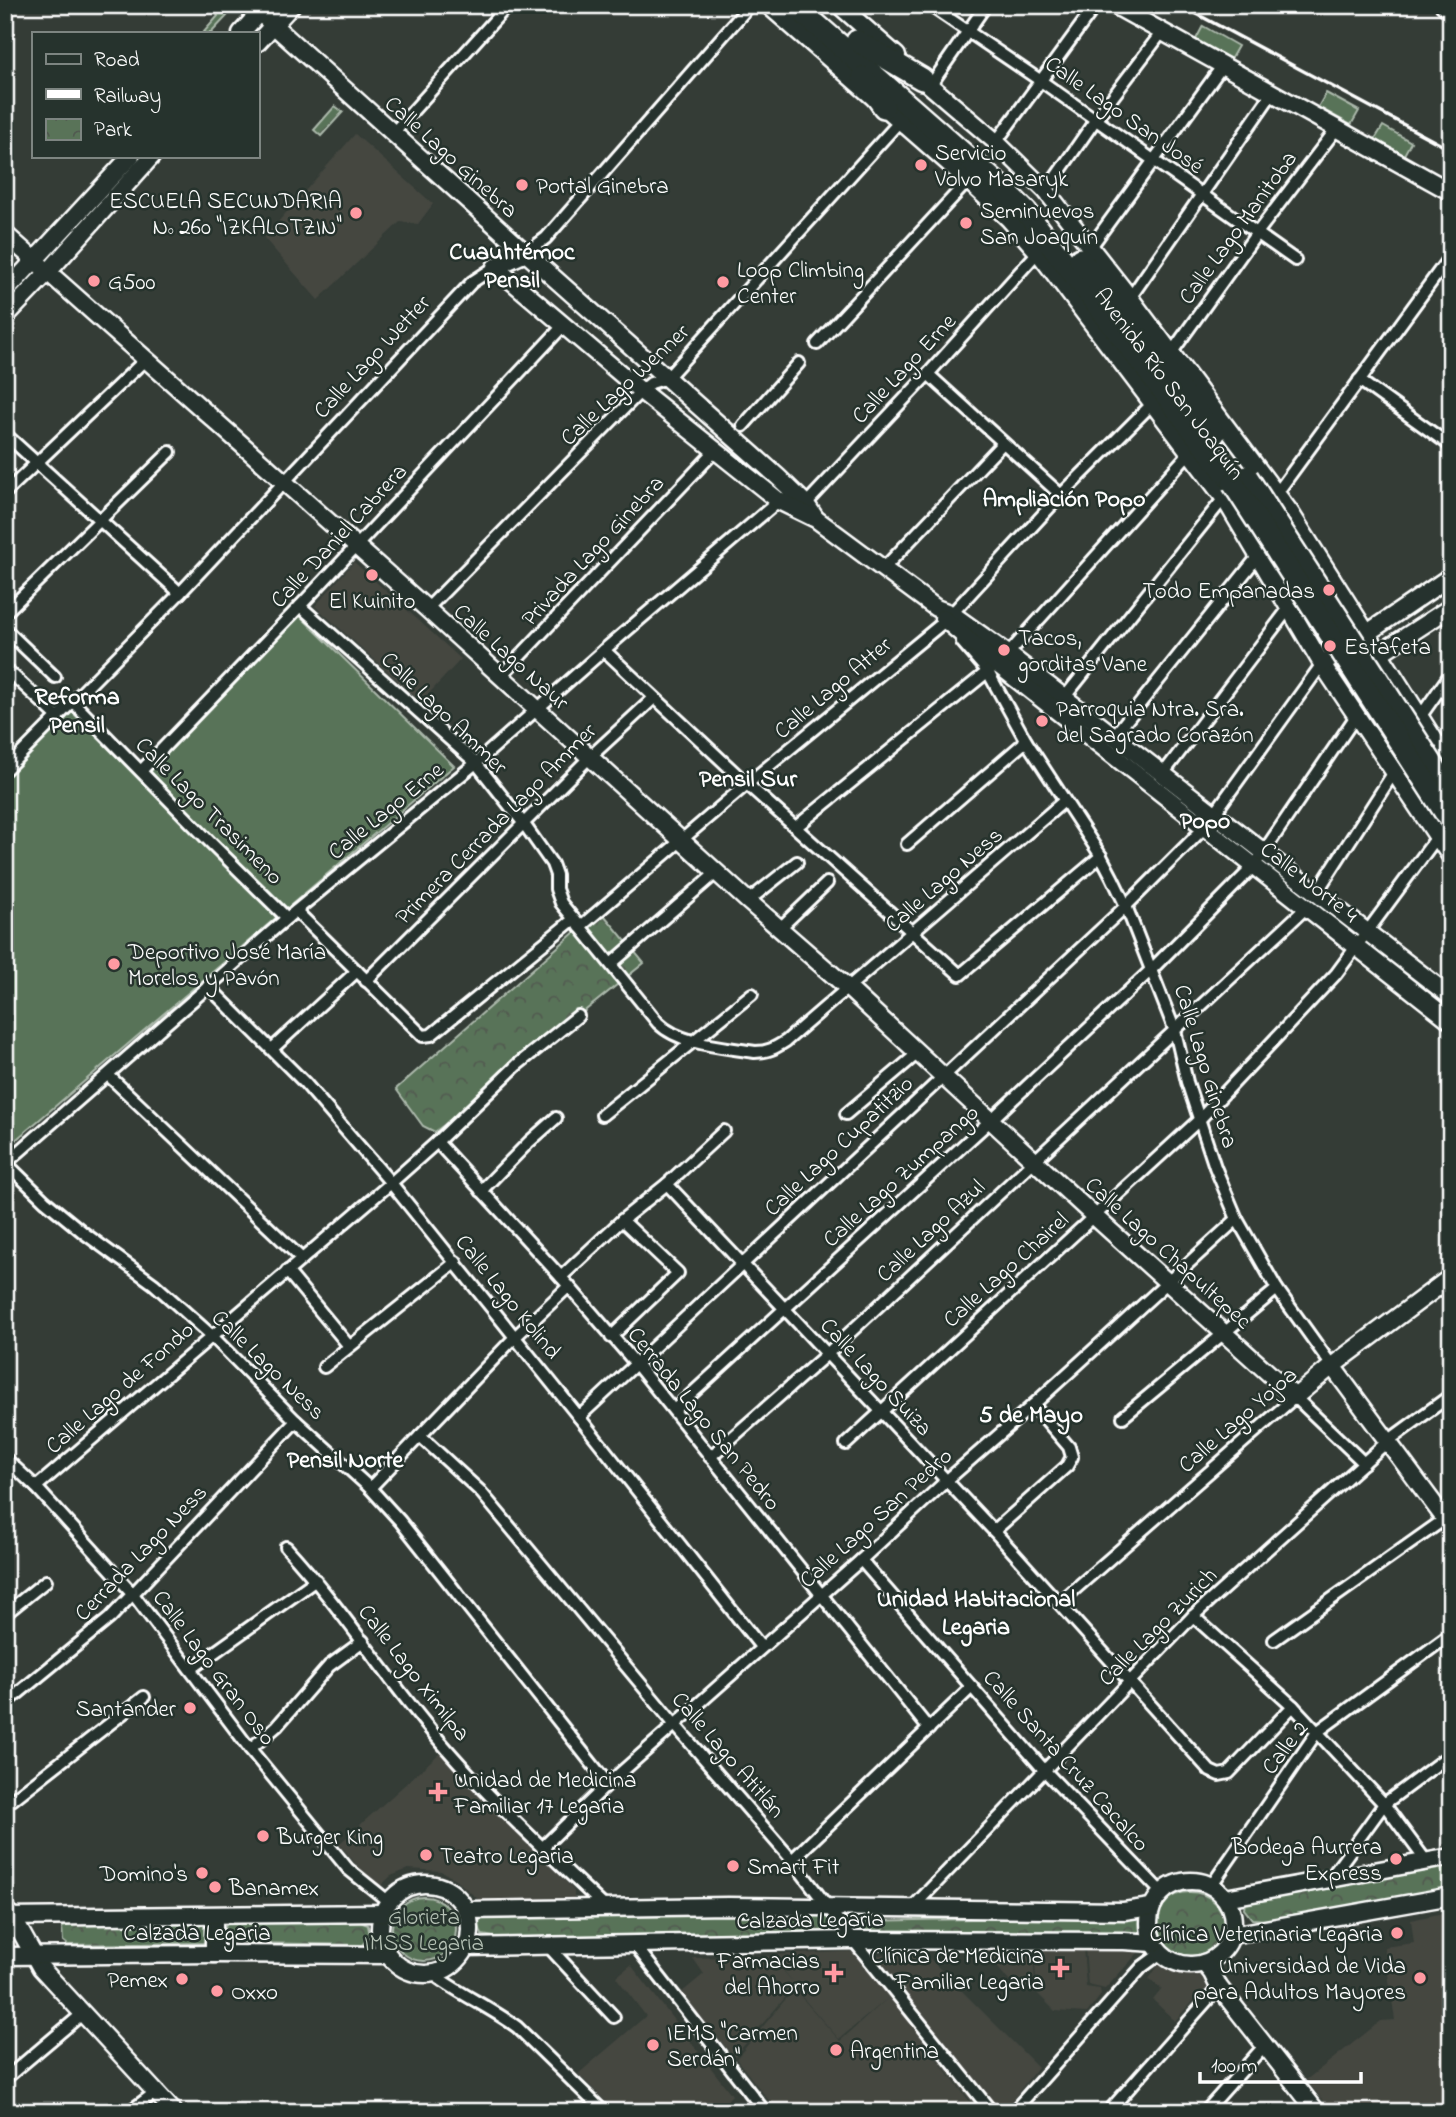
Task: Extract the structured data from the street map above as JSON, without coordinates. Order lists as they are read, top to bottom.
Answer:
{
  "streets": {
    "highway": ["Avenida Río San Joaquín"],
    "street": [
      "Calle Lago San José",
      "Calle Lago Ginebra",
      "Calle Lago Manitoba",
      "Calle Lago Wetter",
      "Calle Lago Erne",
      "Calle Lago Wenner",
      "Calle Daniel Cabrera",
      "Privada Lago Ginebra",
      "Calle Lago Naur",
      "Calle Lago Atter",
      "Calle Lago Ammer",
      "Calle Lago Trasimeno",
      "Primera Cerrada Lago Ammer",
      "Calle Lago Ness",
      "Calle Norte 4",
      "Calle Lago Cupatitzio",
      "Calle Lago Zumpango",
      "Calle Lago Azul",
      "Calle Lago Chapultepec",
      "Calle Lago Chairel",
      "Calle Lago Kolind",
      "Calle Lago Suiza",
      "Calle Lago de Fondo",
      "Cerrada Lago San Pedro",
      "Calle Lago Yojoa",
      "Calle Lago San Pedro",
      "Cerrada Lago Ness",
      "Calle Lago Zurich",
      "Calle Lago Gran Oso",
      "Calle Lago Ximilpa",
      "Calle 2",
      "Calle Lago Atitlán",
      "Calle Santa Cruz Cacalco",
      "Calzada Legaria"
    ]
  },
  "crossings": [
    ["Calle Lago San José", "Calle Lago Manitoba"],
    ["Calle Lago Ginebra", "Calle Lago Wetter"],
    ["Calle Lago Ginebra", "Calle Lago Erne"],
    ["Calle Lago Ginebra", "Calle Lago Wenner"],
    ["Calle Lago Ginebra", "Calle Daniel Cabrera"],
    ["Calle Lago Ginebra", "Privada Lago Ginebra"],
    ["Calle Lago Ginebra", "Calle Lago Atter"],
    ["Calle Lago Ginebra", "Calle Lago Ness"],
    ["Calle Lago Ginebra", "Calle Norte 4"],
    ["Calle Lago Ginebra", "Calle Lago Cupatitzio"],
    ["Calle Lago Ginebra", "Calle Lago Zumpango"],
    ["Calle Lago Ginebra", "Calle Lago Azul"],
    ["Calle Lago Ginebra", "Calle Lago Chairel"],
    ["Calle Lago Ginebra", "Calle Lago Yojoa"],
    ["Calle Lago Ginebra", "Calle Lago San Pedro"],
    ["Calle Lago Ginebra", "Calle Lago Zurich"],
    ["Calle Lago Manitoba", "Avenida Río San Joaquín"],
    ["Calle Lago Wetter", "Calle Lago Naur"],
    ["Calle Lago Wetter", "Calle Lago Trasimeno"],
    ["Calle Lago Erne", "Avenida Río San Joaquín"],
    ["Calle Lago Erne", "Calle Lago Naur"],
    ["Calle Lago Erne", "Calle Lago Ammer"],
    ["Calle Lago Erne", "Calle Lago Trasimeno"],
    ["Calle Lago Erne", "Calle Lago Ness"],
    ["Calle Lago Erne", "Calle Lago Kolind"],
    ["Avenida Río San Joaquín", "Calle Lago Wenner"],
    ["Avenida Río San Joaquín", "Calle Lago Atter"],
    ["Avenida Río San Joaquín", "Calle Lago Cupatitzio"],
    ["Avenida Río San Joaquín", "Calle Lago Zumpango"],
    ["Avenida Río San Joaquín", "Calle Lago Chairel"],
    ["Calle Lago Wenner", "Calle Lago Naur"],
    ["Calle Daniel Cabrera", "Calle Lago Naur"],
    ["Calle Daniel Cabrera", "Calle Lago Ammer"],
    ["Calle Daniel Cabrera", "Calle Lago Trasimeno"],
    ["Privada Lago Ginebra", "Calle Lago Naur"],
    ["Calle Lago Naur", "Calle Lago Atter"],
    ["Calle Lago Naur", "Calle Lago Ammer"],
    ["Calle Lago Naur", "Primera Cerrada Lago Ammer"],
    ["Calle Lago Naur", "Calle Lago Ness"],
    ["Calle Lago Naur", "Calle Lago Cupatitzio"],
    ["Calle Lago Naur", "Calle Lago Chapultepec"],
    ["Calle Lago Atter", "Calle Lago Ammer"],
    ["Calle Lago Atter", "Calle Lago Trasimeno"],
    ["Calle Lago Atter", "Calle Norte 4"],
    ["Calle Lago Ammer", "Primera Cerrada Lago Ammer"],
    ["Calle Lago Ammer", "Calle Lago Ness"],
    ["Calle Lago Trasimeno", "Primera Cerrada Lago Ammer"],
    ["Calle Lago Ness", "Calle Lago de Fondo"],
    ["Calle Lago Ness", "Calle Lago San Pedro"],
    ["Calle Lago Ness", "Cerrada Lago Ness"],
    ["Calle Norte 4", "Calle Lago Cupatitzio"],
    ["Calle Norte 4", "Calle Lago Zumpango"],
    ["Calle Norte 4", "Calle Lago Azul"],
    ["Calle Norte 4", "Calle Lago Chairel"],
    ["Calle Lago Cupatitzio", "Calle Lago Chapultepec"],
    ["Calle Lago Cupatitzio", "Calle Lago Kolind"],
    ["Calle Lago Cupatitzio", "Calle Lago Suiza"],
    ["Calle Lago Cupatitzio", "Cerrada Lago San Pedro"],
    ["Calle Lago Zumpango", "Calle Lago Chapultepec"],
    ["Calle Lago Zumpango", "Calle Lago Suiza"],
    ["Calle Lago Zumpango", "Cerrada Lago San Pedro"],
    ["Calle Lago Azul", "Calle Lago Chapultepec"],
    ["Calle Lago Azul", "Calle Lago Suiza"],
    ["Calle Lago Azul", "Cerrada Lago San Pedro"],
    ["Calle Lago Chapultepec", "Calle Lago Chairel"],
    ["Calle Lago Chapultepec", "Calle Lago Yojoa"],
    ["Calle Lago Chapultepec", "Calle Lago San Pedro"],
    ["Calle Lago Chapultepec", "Calle Lago Zurich"],
    ["Calle Lago Chairel", "Calle Lago Suiza"],
    ["Calle Lago Kolind", "Calle Lago de Fondo"],
    ["Calle Lago Kolind", "Calle Lago San Pedro"],
    ["Calle Lago Suiza", "Calle Lago Yojoa"],
    ["Calle Lago Suiza", "Calle Lago San Pedro"],
    ["Calle Lago Suiza", "Calle Lago Zurich"],
    ["Calle Lago de Fondo", "Cerrada Lago San Pedro"],
    ["Calle Lago de Fondo", "Calle Lago Gran Oso"],
    ["Cerrada Lago San Pedro", "Calle Lago San Pedro"],
    ["Calle Lago San Pedro", "Calle Lago Ximilpa"],
    ["Calle Lago San Pedro", "Calle Lago Atitlán"],
    ["Calle Lago San Pedro", "Calle Santa Cruz Cacalco"],
    ["Cerrada Lago Ness", "Calle Lago Gran Oso"],
    ["Calle Lago Zurich", "Calle Santa Cruz Cacalco"],
    ["Calle Lago Zurich", "Calzada Legaria"],
    ["Calle Lago Gran Oso", "Calzada Legaria"],
    ["Calle Lago Ximilpa", "Calzada Legaria"],
    ["Calle 2", "Calle Santa Cruz Cacalco"],
    ["Calle 2", "Calzada Legaria"],
    ["Calle Lago Atitlán", "Calzada Legaria"],
    ["Calle Santa Cruz Cacalco", "Calzada Legaria"]
  ],
  "districts": [
    "Cuauhtémoc Pensil",
    "Ampliación Popo",
    "Reforma Pensil",
    "Pensil Sur",
    "Popo",
    "5 de Mayo",
    "Pensil Norte",
    "Unidad Habitacional Legaria"
  ],
  "parks": ["Glorieta IMSS Legaria"],
  "places": {
    "other": [
      "Servicio Volvo Masaryk",
      "Portal Ginebra",
      "ESCUELA SECUNDARIA Nº 260 \"IZKALOTZIN\"",
      "Seminuevos San Joaquín",
      "G500",
      "Loop Climbing Center",
      "El Kuinito",
      "Todo Empanadas",
      "Estafeta",
      "Tacos, gorditas Vane",
      "Parroquia Ntra. Sra. del Sagrado Corazón",
      "Deportivo José María Morelos y Pavón",
      "Santander",
      "Burger King",
      "Teatro Legaria",
      "Bodega Aurrera Express",
      "Smart Fit",
      "Domino's",
      "Banamex",
      "Clínica Veterinaria Legaria",
      "Universidad de Vida para Adultos Mayores",
      "Pemex",
      "Oxxo",
      "IEMS \"Carmen Serdán\"",
      "Argentina"
    ],
    "health": ["Unidad de Medicina Familiar 17 Legaria", "Clínica de Medicina Familiar Legaria", "Farmacias del Ahorro"]
  },
  "legend": ["Road", "Railway", "Park"],
  "scale_bar": "100 m"
}
